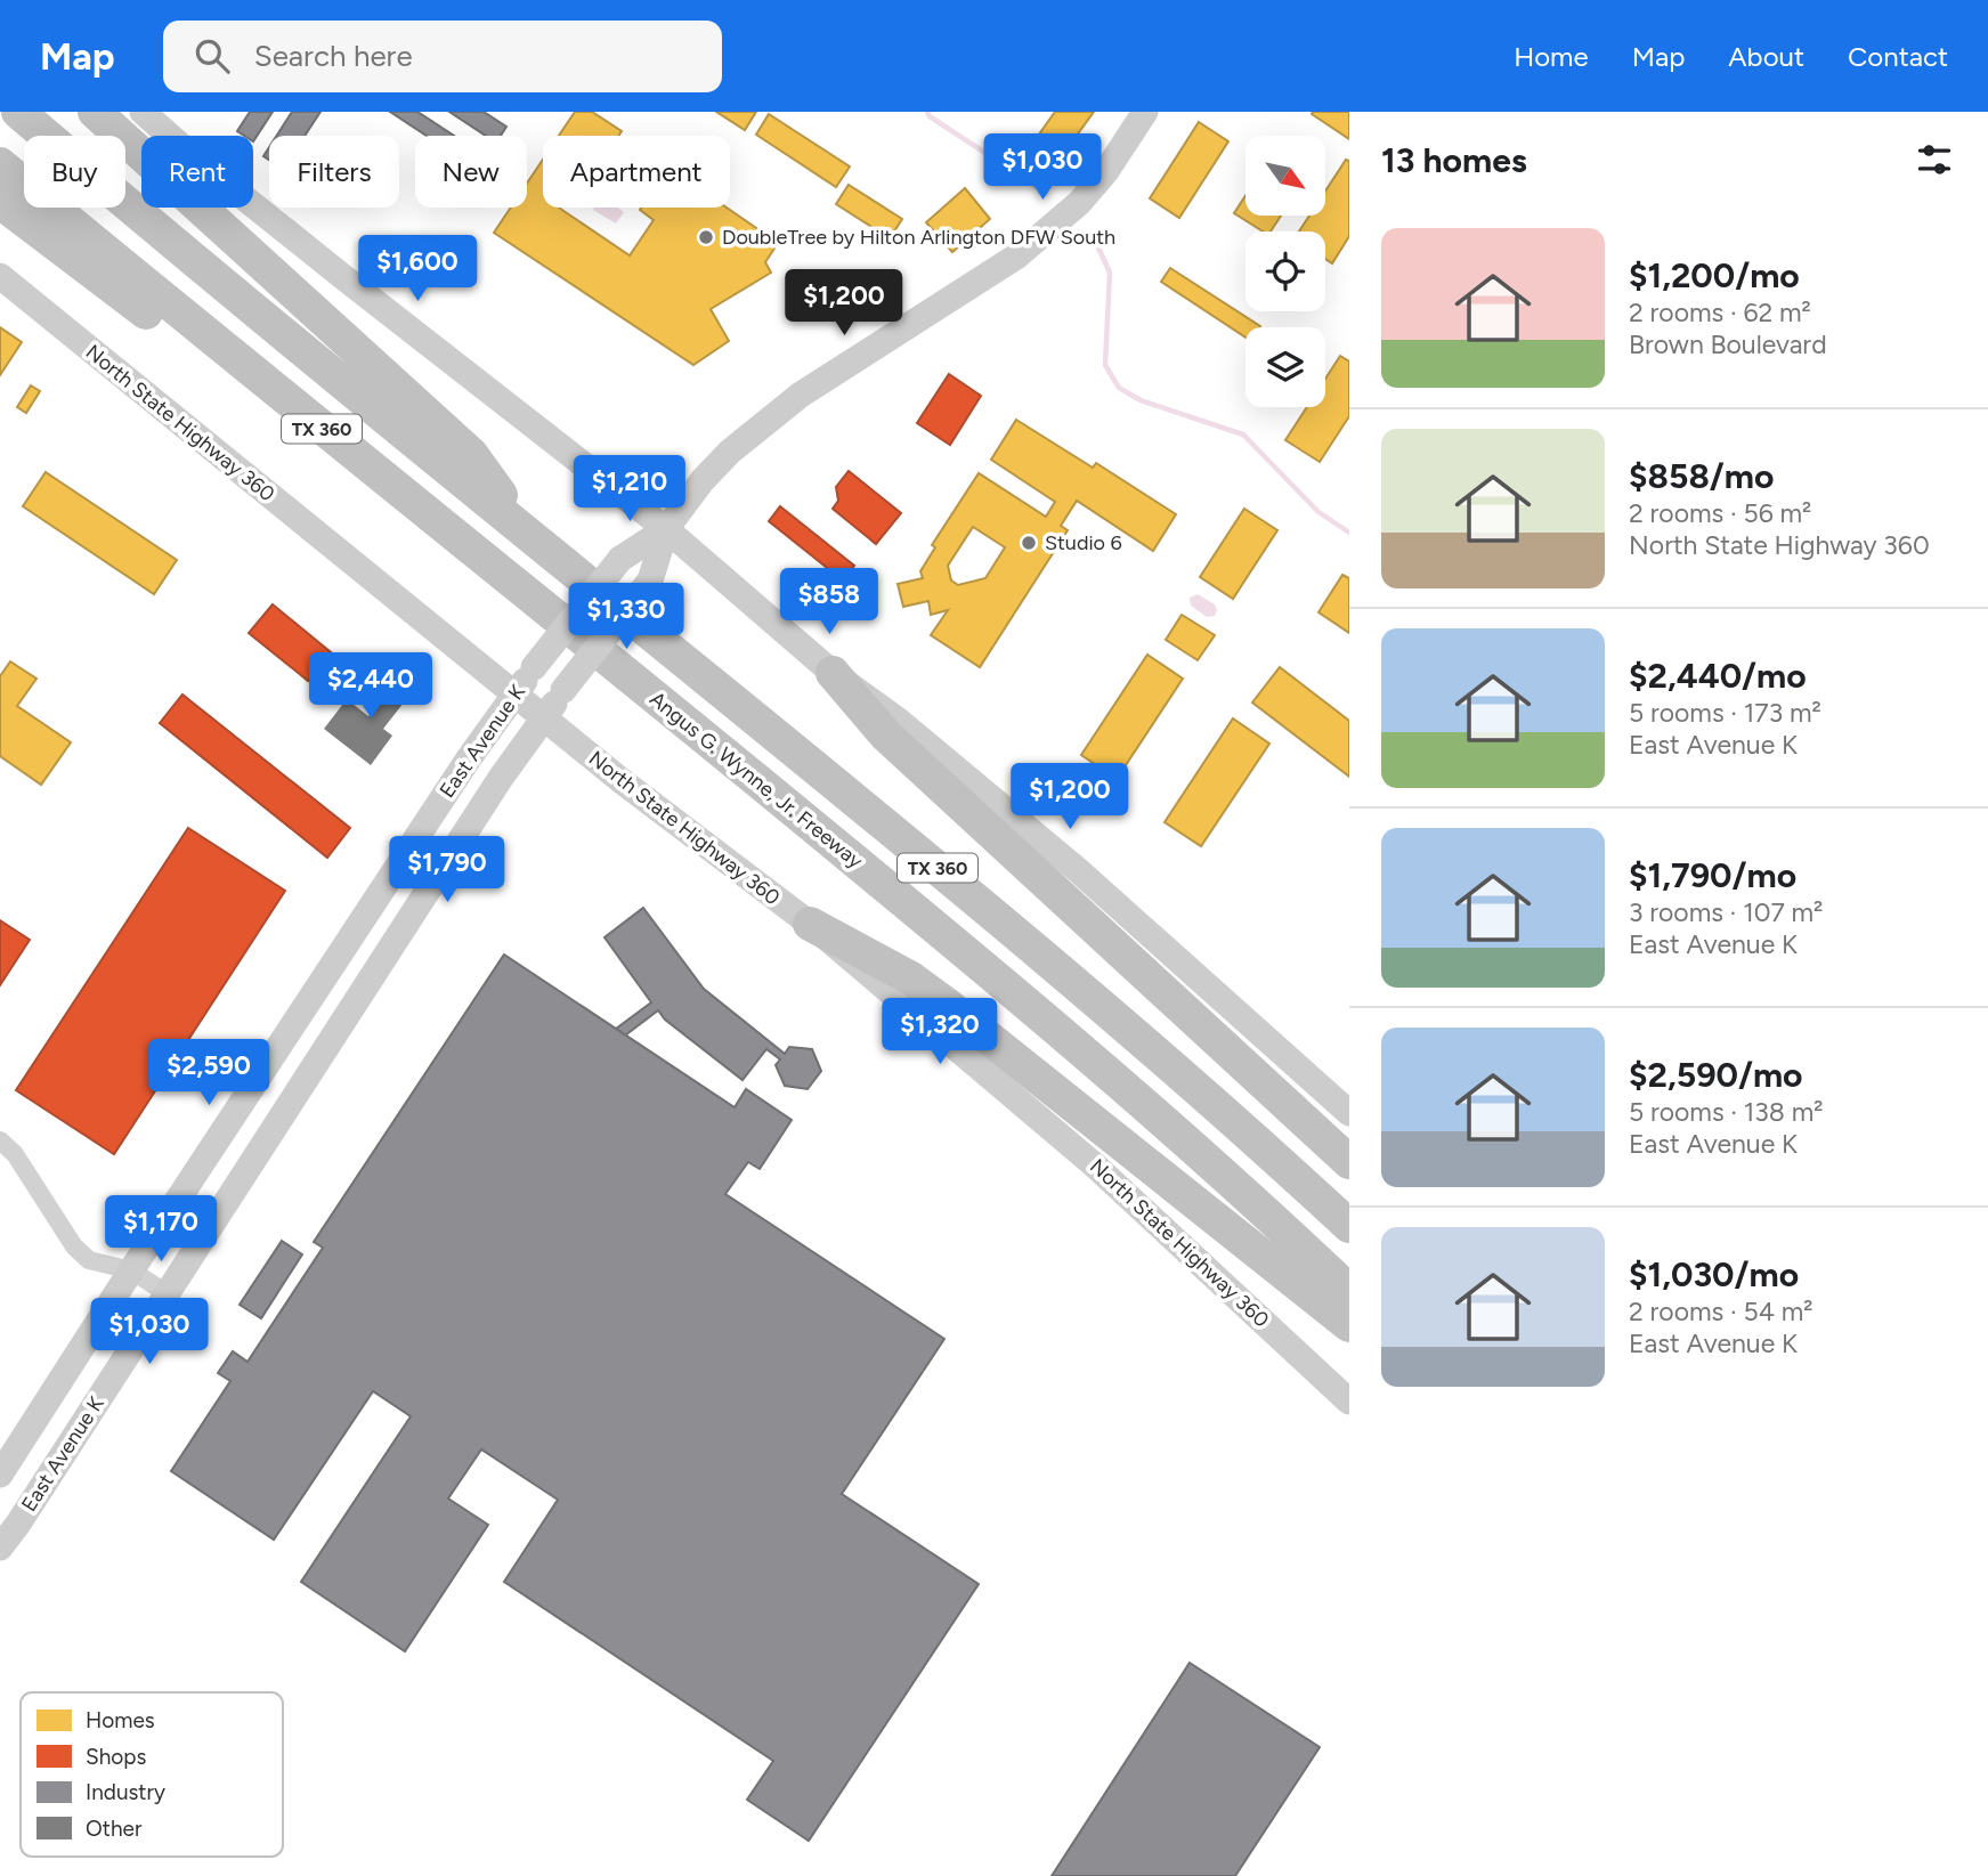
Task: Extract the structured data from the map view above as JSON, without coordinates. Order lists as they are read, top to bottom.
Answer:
{
  "streets": {
    "highway": ["TX 360", "Angus G. Wynne, Jr. Freeway"],
    "main road": ["North State Highway 360", "East Avenue K"]
  },
  "crossings": [
    ["North State Highway 360", "East Avenue K"]
  ],
  "places": ["DoubleTree by Hilton Arlington DFW South", "Studio 6"],
  "legend": [
    "Homes",
    "Shops",
    "Industry",
    "Other"
  ],
  "north": "bottom right",
  "page": {
    "header": "Map",
    "search": "Search here",
    "nav": [
      "Home",
      "Map",
      "About",
      "Contact"
    ],
    "heading": "13 homes",
    "price": [
      "$1,030",
      "$1,600",
      "$1,200",
      "$1,210",
      "$858",
      "$1,330",
      "$2,440",
      "$1,200",
      "$1,790",
      "$1,320",
      "$2,590",
      "$1,170",
      "$1,030"
    ],
    "chip": [
      "Buy",
      "Rent",
      "Filters",
      "New",
      "Apartment"
    ],
    "list": [
      {
        "name": "$1,200/mo",
        "note": "2 rooms · 62 m² · Brown Boulevard"
      },
      {
        "name": "$858/mo",
        "note": "2 rooms · 56 m² · North State Highway 360"
      },
      {
        "name": "$2,440/mo",
        "note": "5 rooms · 173 m² · East Avenue K"
      },
      {
        "name": "$1,790/mo",
        "note": "3 rooms · 107 m² · East Avenue K"
      },
      {
        "name": "$2,590/mo",
        "note": "5 rooms · 138 m² · East Avenue K"
      },
      {
        "name": "$1,030/mo",
        "note": "2 rooms · 54 m² · East Avenue K"
      }
    ]
  }
}
